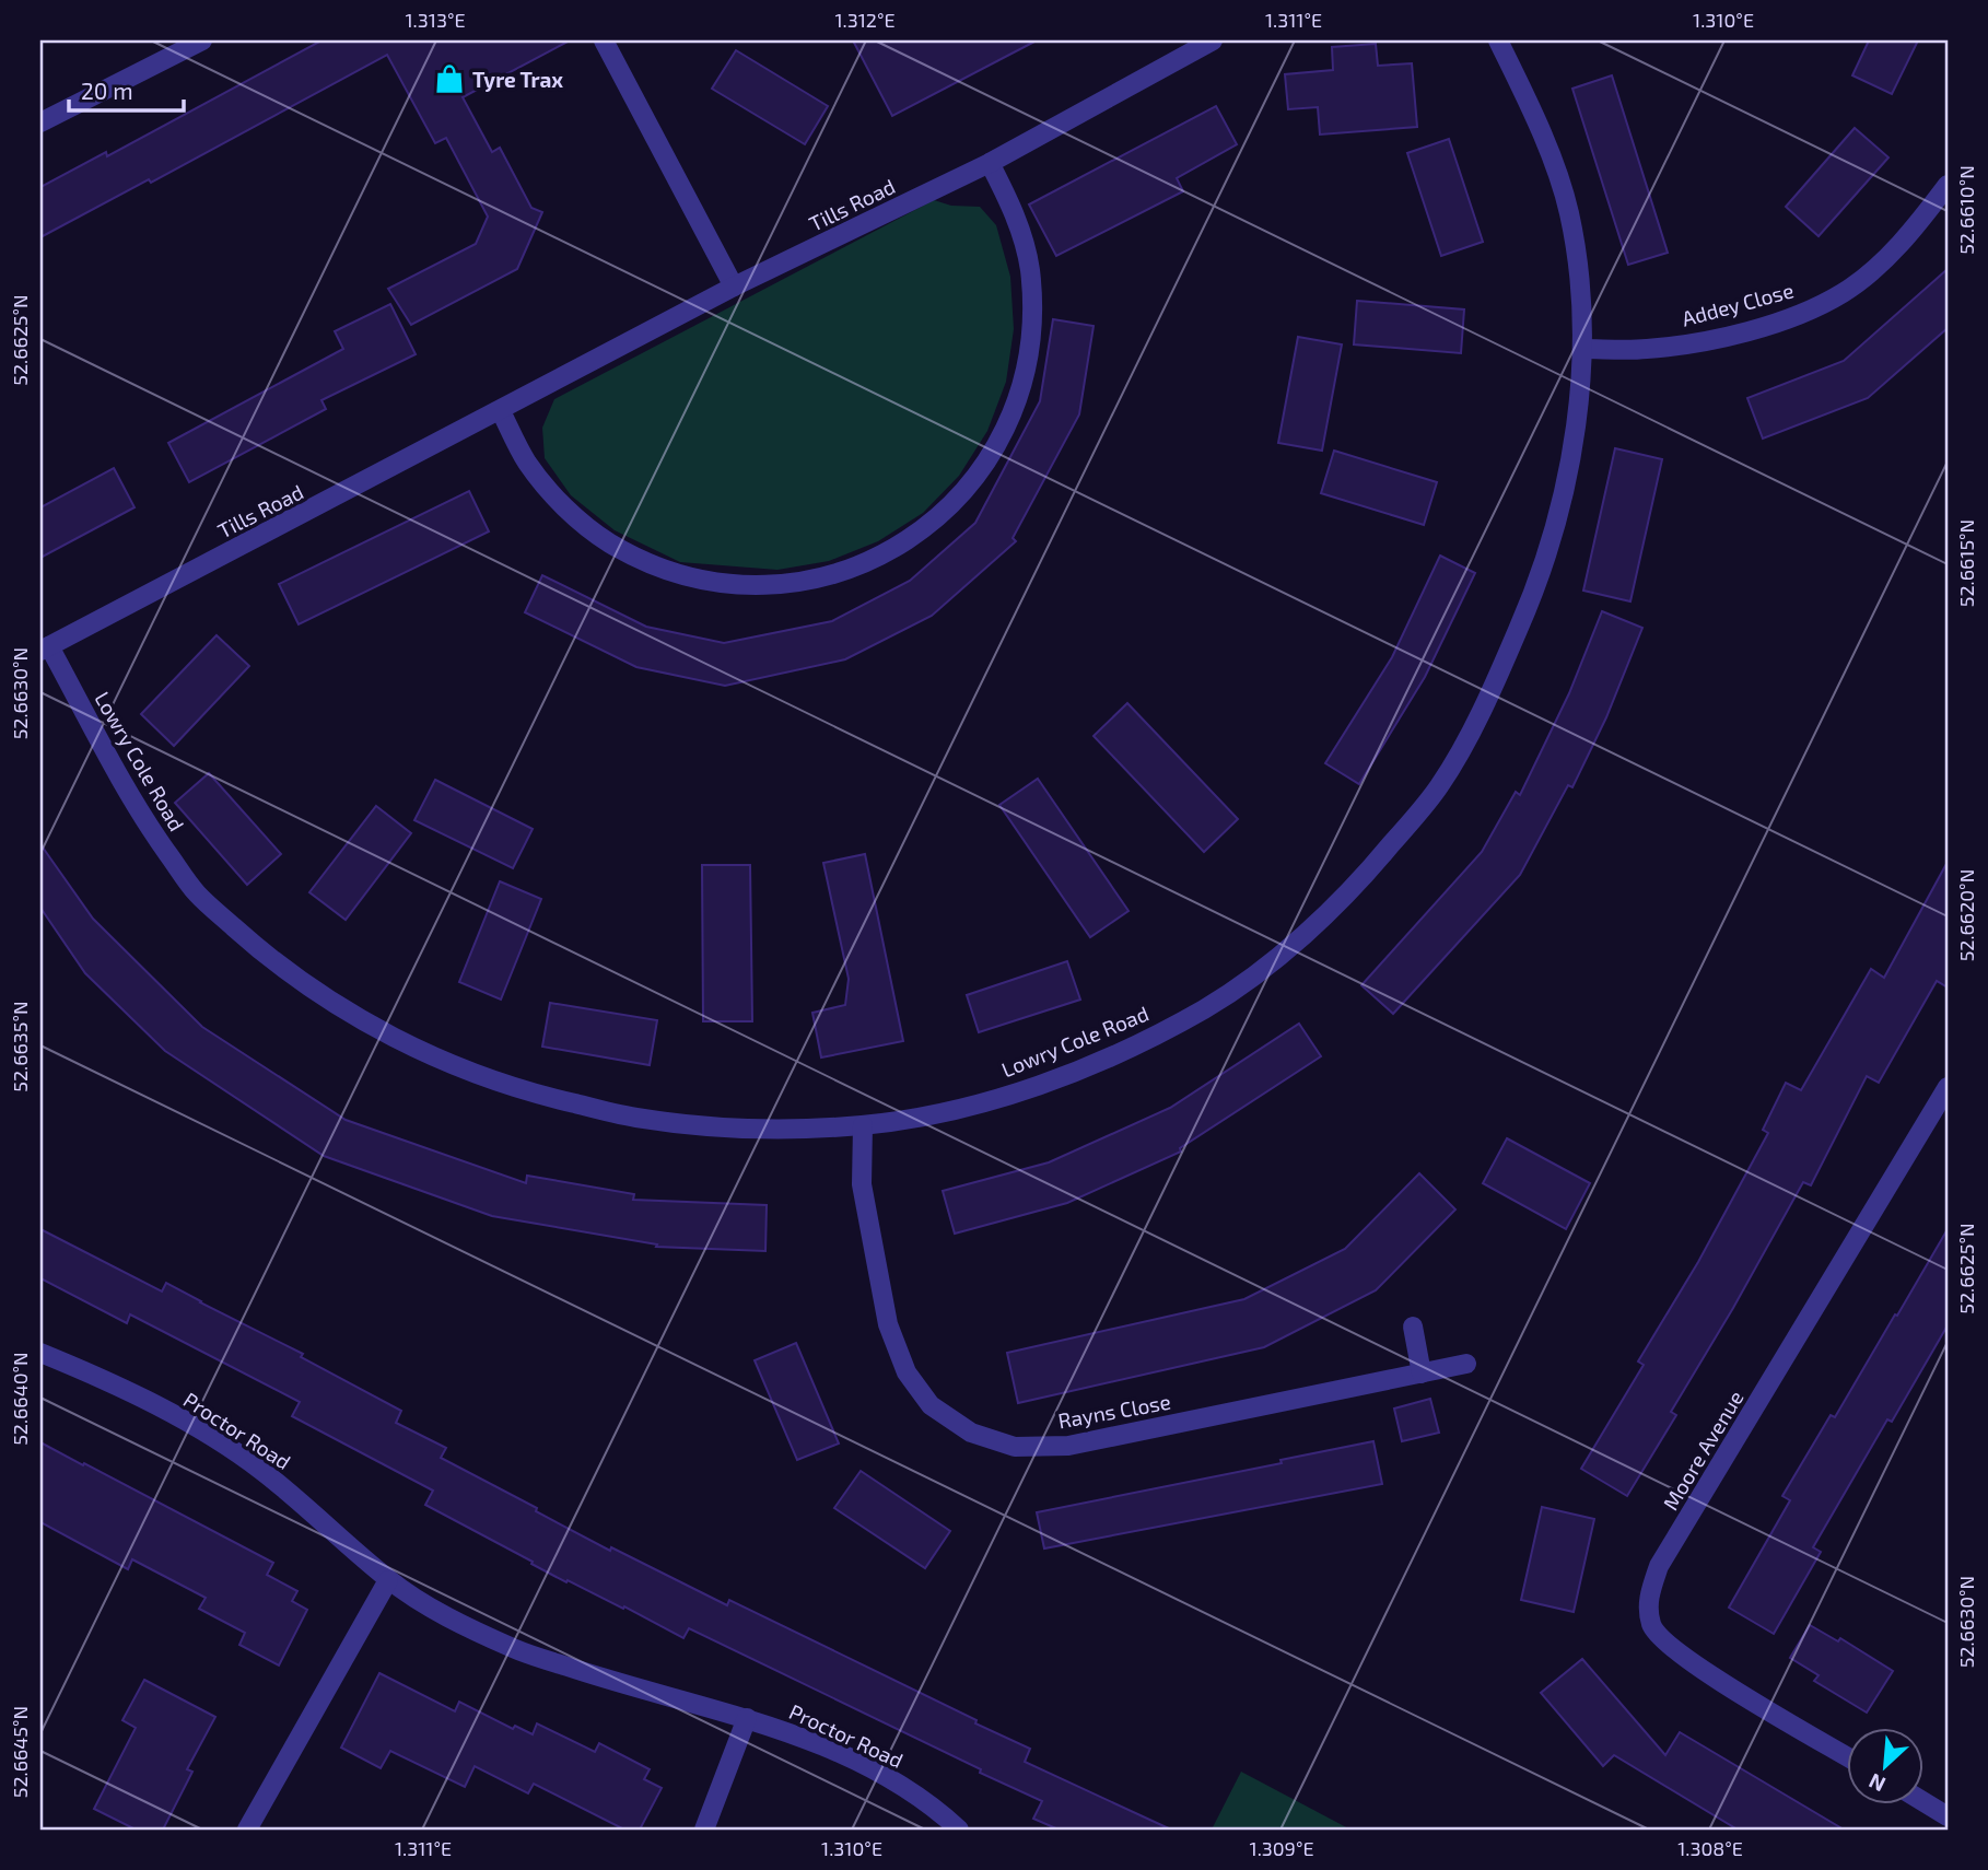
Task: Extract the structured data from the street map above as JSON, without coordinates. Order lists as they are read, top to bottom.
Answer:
{
  "streets": {
    "street": [
      "Tills Road",
      "Addey Close",
      "Lowry Cole Road",
      "Rayns Close",
      "Proctor Road",
      "Moore Avenue"
    ]
  },
  "crossings": [
    ["Tills Road", "Lowry Cole Road"],
    ["Addey Close", "Lowry Cole Road"],
    ["Lowry Cole Road", "Rayns Close"]
  ],
  "places": {
    "shop": ["Tyre Trax"]
  },
  "scale_bar": "20 m",
  "north": "bottom left",
  "coordinates": [
    "1.313°E",
    "1.312°E",
    "1.311°E",
    "1.310°E",
    "52.6610°N",
    "52.6625°N",
    "52.6615°N",
    "52.6630°N",
    "52.6620°N",
    "52.6635°N",
    "52.6640°N",
    "52.6645°N",
    "1.309°E",
    "1.308°E"
  ]
}
